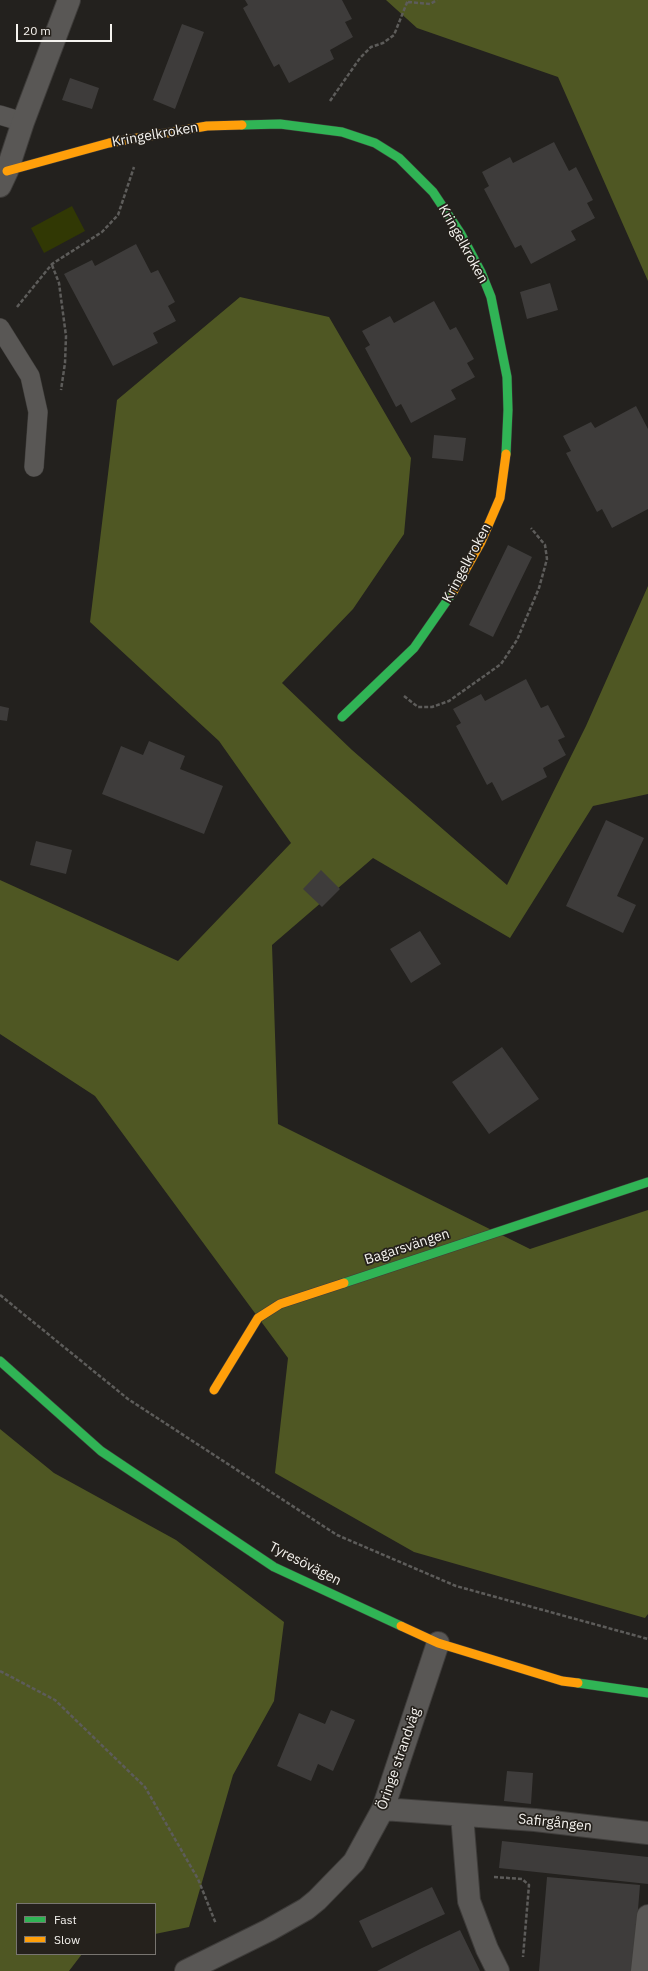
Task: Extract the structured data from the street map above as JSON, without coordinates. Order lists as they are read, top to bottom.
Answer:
{
  "streets": {
    "street": [
      "Kringelkroken",
      "Bagarsvängen",
      "Tyresövägen",
      "Öringe strandväg",
      "Safirgången"
    ]
  },
  "crossings": [
    ["Tyresövägen", "Öringe strandväg"],
    ["Öringe strandväg", "Safirgången"]
  ],
  "legend": ["Fast", "Slow"],
  "scale_bar": "20 m"
}
